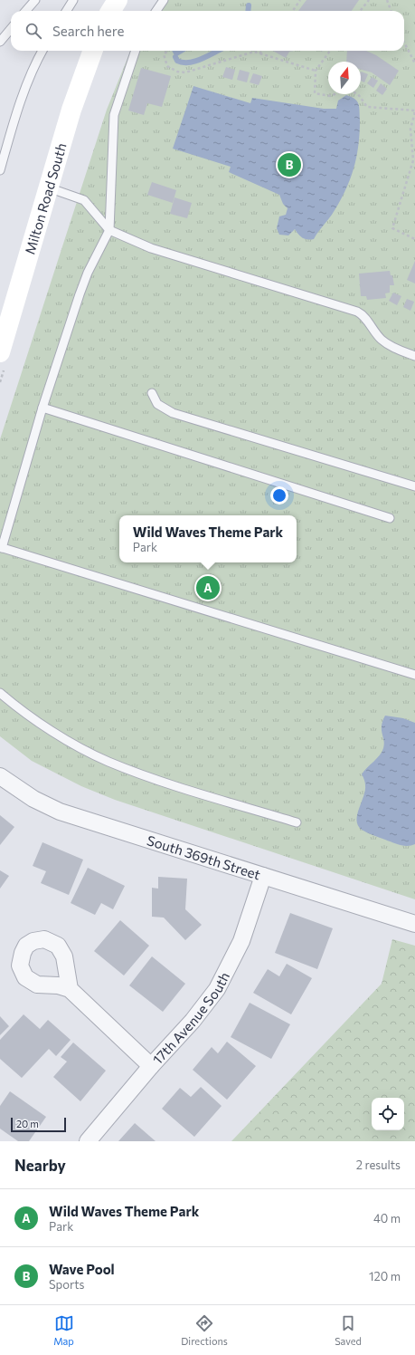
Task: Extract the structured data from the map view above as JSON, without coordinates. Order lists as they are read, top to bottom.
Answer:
{
  "streets": {
    "street": ["Milton Road South", "South 369th Street", "17th Avenue South"]
  },
  "crossings": [
    ["South 369th Street", "17th Avenue South"]
  ],
  "scale_bar": "20 m",
  "north": "top",
  "page": {
    "search": "Search here",
    "pins": ["B", "A"],
    "popup": ["Wild Waves Theme Park", "Park"],
    "scale": "20 m",
    "heading": ["Nearby", "2 results"],
    "list": [
      {
        "mark": "A",
        "name": "Wild Waves Theme Park",
        "note": "Park",
        "value": "40 m"
      },
      {
        "mark": "B",
        "name": "Wave Pool",
        "note": "Sports",
        "value": "120 m"
      }
    ],
    "nav": ["Map", "Directions", "Saved"]
  }
}
